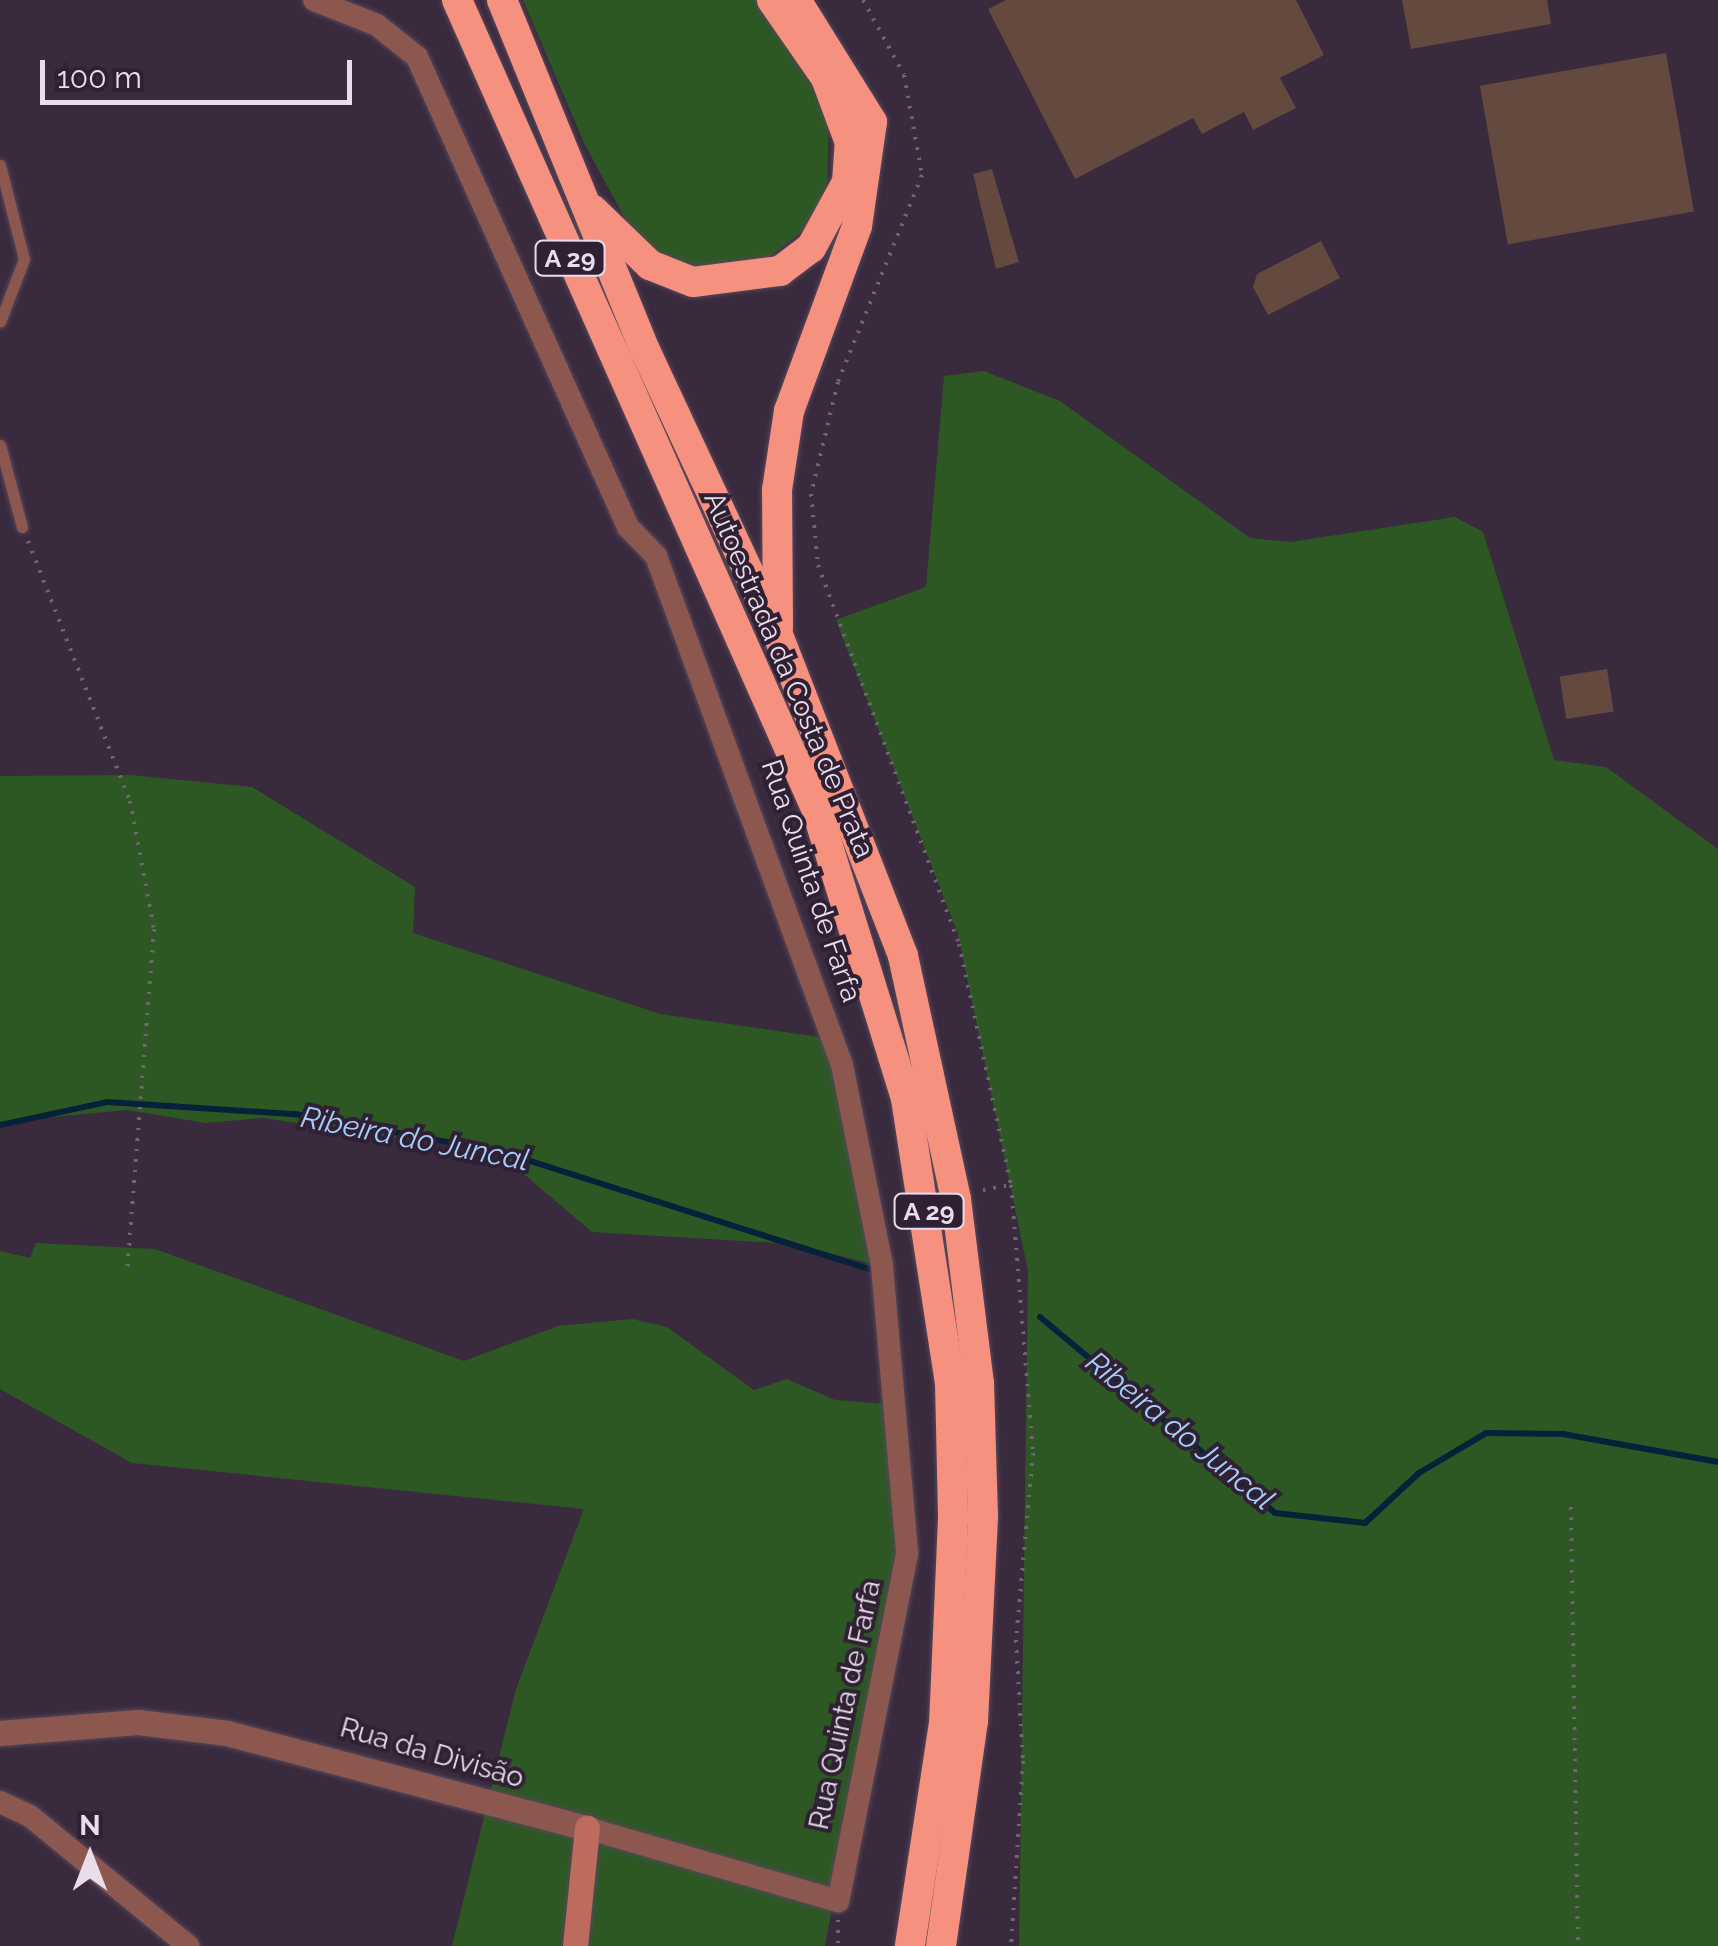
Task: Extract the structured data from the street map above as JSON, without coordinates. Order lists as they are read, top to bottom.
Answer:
{
  "streets": {
    "highway": ["A 29", "Autoestrada da Costa de Prata"],
    "street": ["Rua Quinta de Farfa", "Rua da Divisão"]
  },
  "crossings": [
    ["Rua Quinta de Farfa", "Rua da Divisão"]
  ],
  "water": ["Ribeira do Juncal"],
  "scale_bar": "100 m",
  "north": "top"
}
